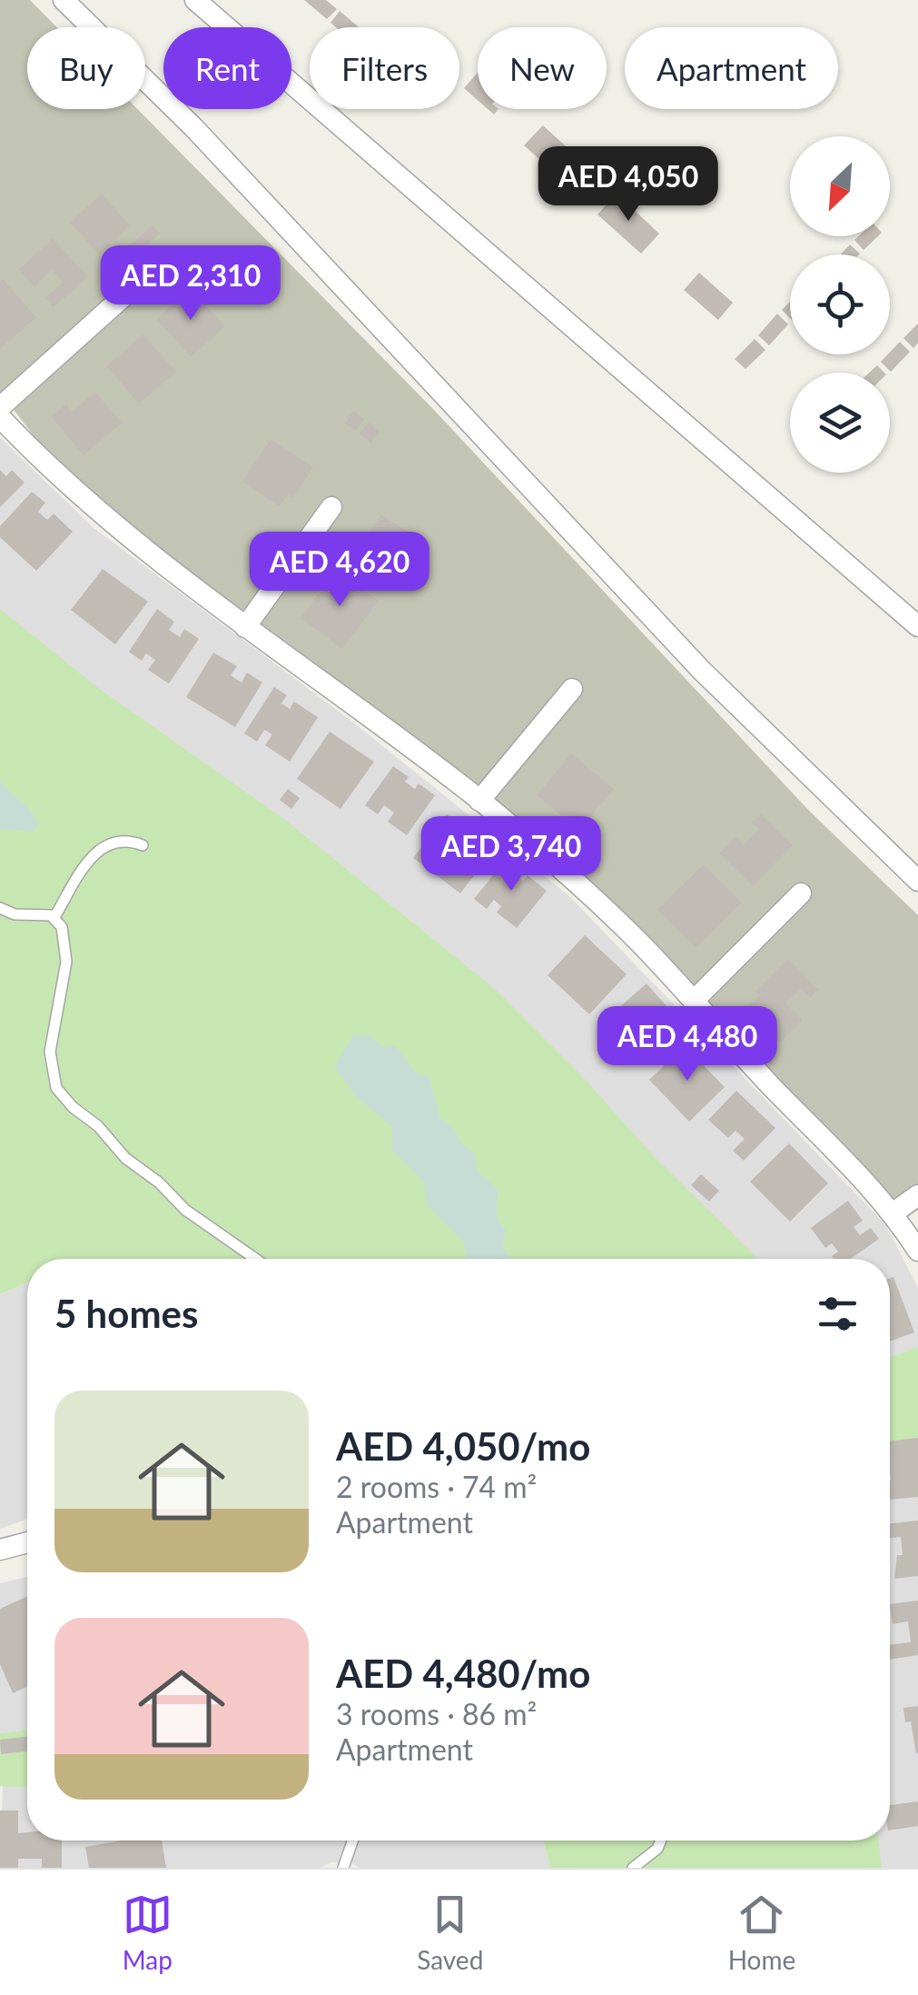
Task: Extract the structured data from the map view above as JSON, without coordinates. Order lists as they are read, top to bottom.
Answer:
{
  "north": "bottom left",
  "page": {
    "chip": [
      "Buy",
      "Rent",
      "Filters",
      "New",
      "Apartment"
    ],
    "price": [
      "AED 4,050",
      "AED 2,310",
      "AED 4,620",
      "AED 3,740",
      "AED 4,480"
    ],
    "heading": "5 homes",
    "list": [
      {
        "name": "AED 4,050/mo",
        "note": "2 rooms · 74 m² · Apartment"
      },
      {
        "name": "AED 4,480/mo",
        "note": "3 rooms · 86 m² · Apartment"
      }
    ],
    "tabs": ["Map", "Saved", "Home"]
  }
}
